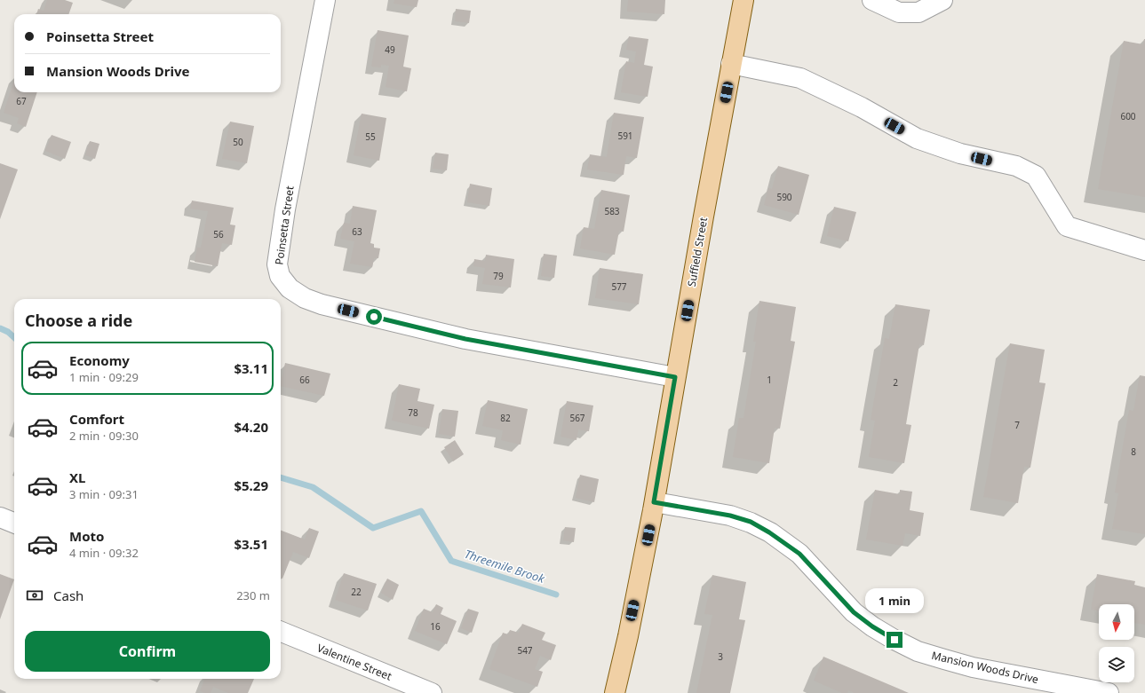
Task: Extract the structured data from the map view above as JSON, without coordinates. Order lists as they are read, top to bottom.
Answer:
{
  "streets": {
    "main road": ["Suffield Street"],
    "street": ["Poinsetta Street", "Valentine Street", "Mansion Woods Drive"]
  },
  "crossings": [
    ["Poinsetta Street", "Suffield Street"],
    ["Suffield Street", "Mansion Woods Drive"]
  ],
  "water": ["Threemile Brook"],
  "house_numbers": [
    "49",
    "67",
    "600",
    "591",
    "55",
    "50",
    "590",
    "583",
    "63",
    "56",
    "79",
    "577",
    "66",
    "1",
    "2",
    "78",
    "82",
    "567",
    "7",
    "8",
    "22",
    "16",
    "547",
    "3"
  ],
  "north": "bottom",
  "page": {
    "banner": ["Poinsetta Street", "Mansion Woods Drive"],
    "heading": "Choose a ride",
    "list": [
      {
        "name": "Economy",
        "note": "1 min · 09:29",
        "value": "$3.11"
      },
      {
        "name": "Comfort",
        "note": "2 min · 09:30",
        "value": "$4.20"
      },
      {
        "name": "XL",
        "note": "3 min · 09:31",
        "value": "$5.29"
      },
      {
        "name": "Moto",
        "note": "4 min · 09:32",
        "value": "$3.51"
      }
    ],
    "pay": ["Cash", "230 m"],
    "bubble": "1 min",
    "buttons": "Confirm"
  }
}
